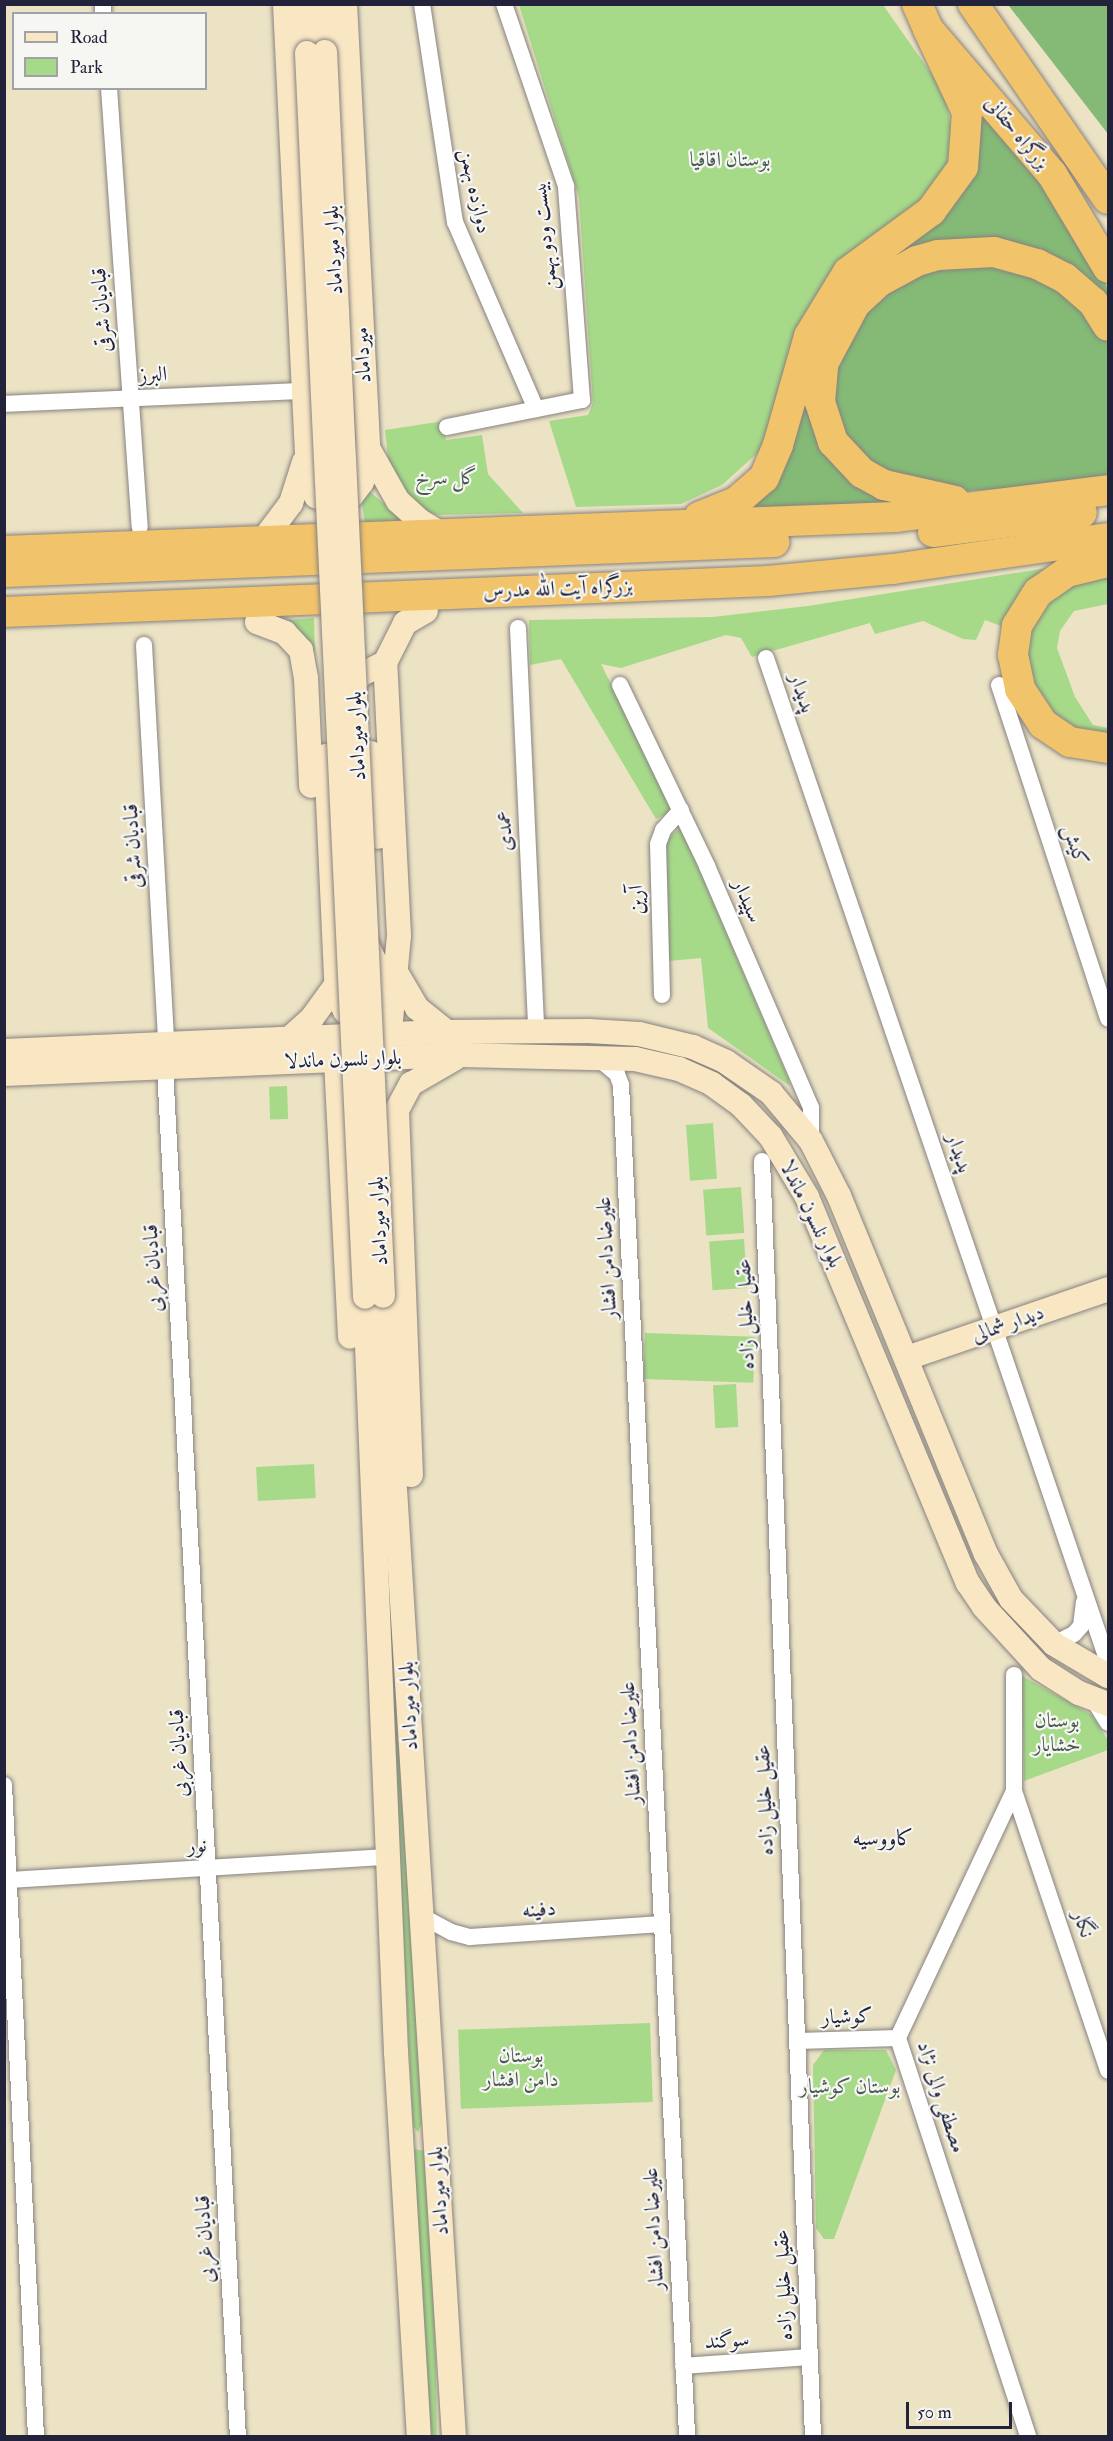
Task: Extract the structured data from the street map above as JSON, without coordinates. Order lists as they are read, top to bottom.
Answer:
{
  "streets": {
    "highway": ["بزرگراه حقانی", "بزرگراه آیت الله مدرس"],
    "main road": [
      "بلوار میرداماد",
      "میرداماد",
      "بلوار نلسون ماندلا",
      "دیدار شمالی"
    ],
    "street": [
      "دوازده بهمن",
      "بیست ودو بهمن",
      "قبادیان شرقی",
      "البرز",
      "پدیدار",
      "عمدی",
      "کیش",
      "آرین",
      "سپیدار",
      "علیرضا دامن افشار",
      "قبادیان غربی",
      "عقیل خلیل زاده",
      "نور",
      "دفینه",
      "نگار",
      "کوشیار",
      "مصطفی والی نژاد",
      "سوگند"
    ]
  },
  "crossings": [
    ["دوازده بهمن", "بیست ودو بهمن"],
    ["بلوار میرداماد", "نور"],
    ["بلوار میرداماد", "دفینه"],
    ["قبادیان شرقی", "البرز"],
    ["قبادیان شرقی", "بلوار نلسون ماندلا"],
    ["قبادیان شرقی", "قبادیان غربی"],
    ["پدیدار", "دیدار شمالی"],
    ["عمدی", "بلوار نلسون ماندلا"],
    ["آرین", "سپیدار"],
    ["سپیدار", "بلوار نلسون ماندلا"],
    ["بلوار نلسون ماندلا", "علیرضا دامن افشار"],
    ["بلوار نلسون ماندلا", "قبادیان غربی"],
    ["بلوار نلسون ماندلا", "دیدار شمالی"],
    ["علیرضا دامن افشار", "دفینه"],
    ["علیرضا دامن افشار", "سوگند"],
    ["قبادیان غربی", "نور"],
    ["عقیل خلیل زاده", "کوشیار"],
    ["عقیل خلیل زاده", "سوگند"],
    ["نگار", "مصطفی والی نژاد"],
    ["کوشیار", "مصطفی والی نژاد"]
  ],
  "districts": ["کاووسیه"],
  "parks": [
    "بوستان اقاقیا",
    "گل سرخ",
    "بوستان خشایار",
    "بوستان دامن افشار",
    "بوستان کوشیار"
  ],
  "legend": ["Road", "Park"],
  "scale_bar": "50 m"
}
